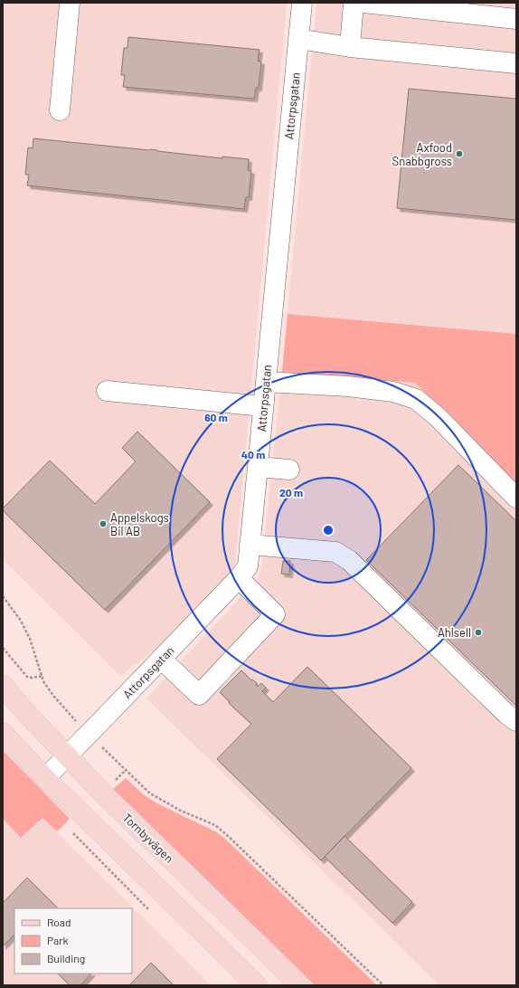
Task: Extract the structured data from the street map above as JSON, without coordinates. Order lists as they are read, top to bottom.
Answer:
{
  "streets": {
    "main road": ["Tornbyvägen"],
    "street": ["Attorpsgatan"]
  },
  "crossings": [
    ["Attorpsgatan", "Tornbyvägen"]
  ],
  "places": ["Axfood Snabbgross", "Appelskogs Bil AB", "Ahlsell"],
  "legend": ["Road", "Park", "Building"],
  "rings": ["60 m", "40 m", "20 m"]
}
